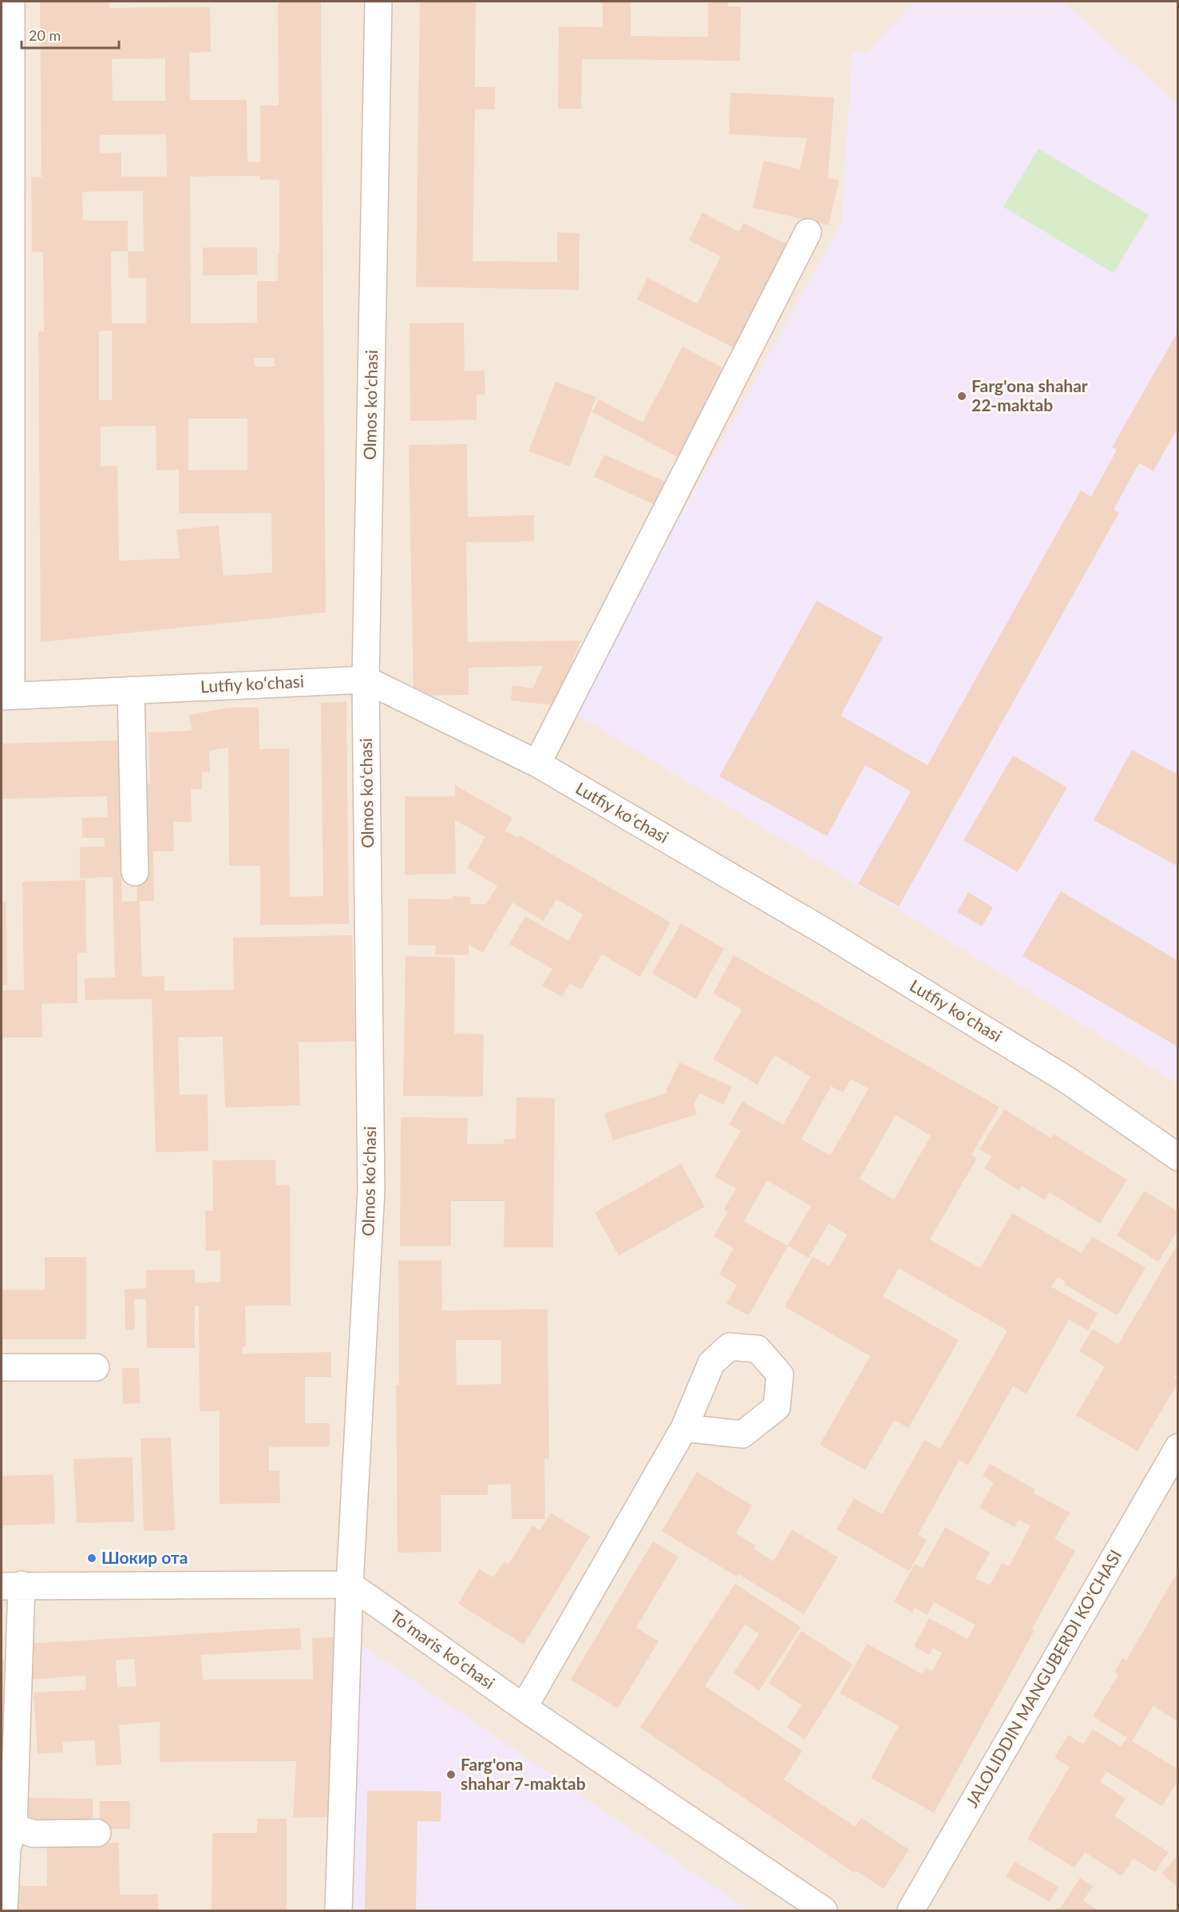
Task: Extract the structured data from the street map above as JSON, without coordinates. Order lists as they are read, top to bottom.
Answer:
{
  "streets": {
    "street": [
      "Olmos koʻchasi",
      "Lutfiy koʻchasi",
      "Toʻmaris koʻchasi",
      "JALOLIDDIN MANGUBERDI KO'CHASI"
    ]
  },
  "crossings": [
    ["Olmos koʻchasi", "Lutfiy koʻchasi"],
    ["Olmos koʻchasi", "Toʻmaris koʻchasi"]
  ],
  "places": ["Farg'ona shahar 22-maktab", "Шокир ота", "Farg'ona shahar 7-maktab"],
  "scale_bar": "20 m"
}
